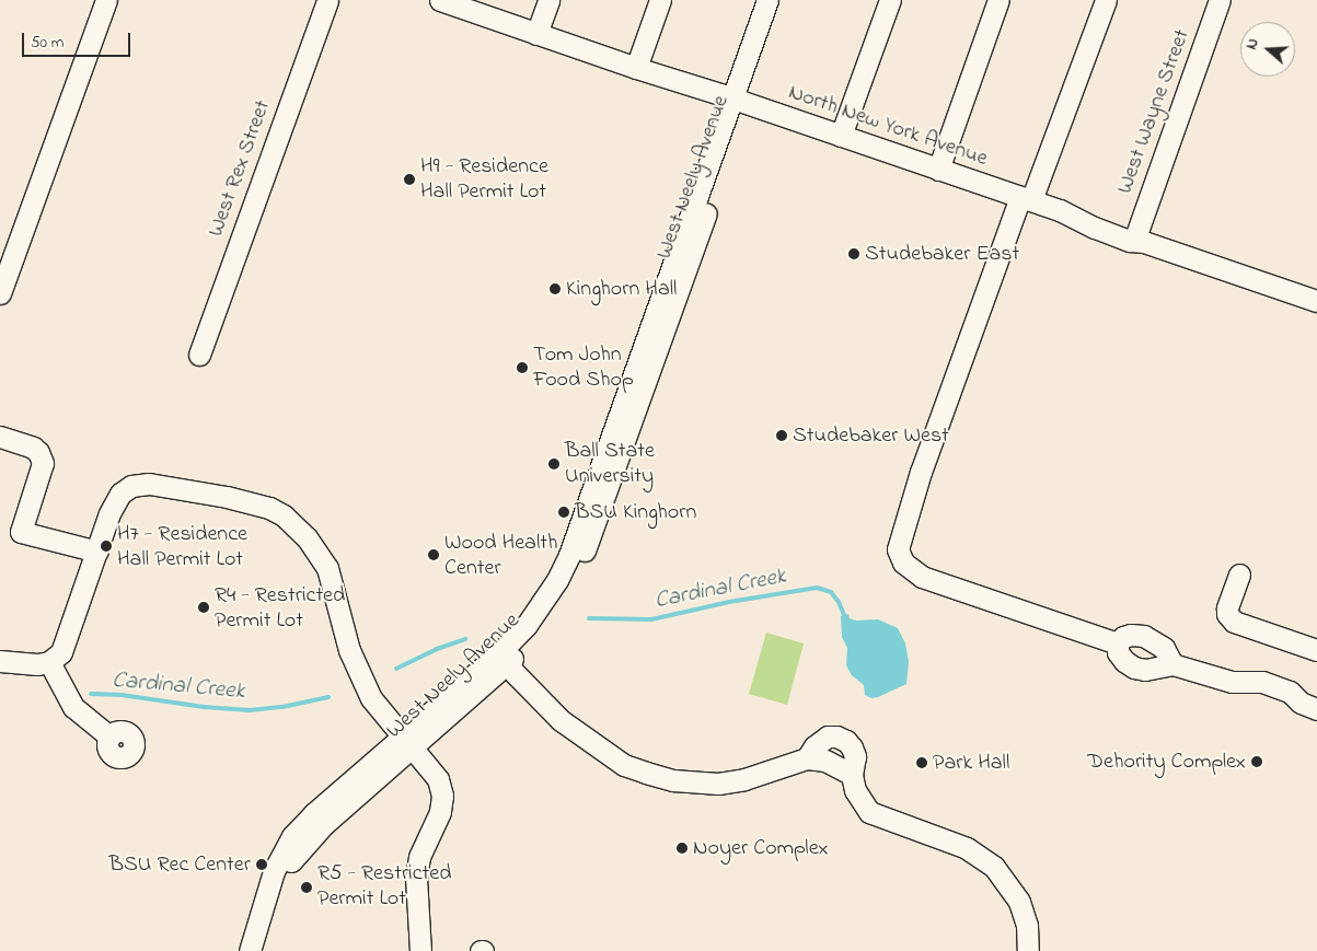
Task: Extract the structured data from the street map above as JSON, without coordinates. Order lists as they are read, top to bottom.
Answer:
{
  "streets": {
    "street": [
      "West Wayne Street",
      "North New York Avenue",
      "West Rex Street",
      "West Neely Avenue"
    ]
  },
  "crossings": [
    ["West Wayne Street", "North New York Avenue"],
    ["North New York Avenue", "West Neely Avenue"]
  ],
  "water": ["Cardinal Creek"],
  "places": [
    "H9 - Residence Hall Permit Lot",
    "Studebaker East",
    "Kinghorn Hall",
    "Tom John Food Shop",
    "Studebaker West",
    "Ball State University",
    "BSU Kinghorn",
    "H7 - Residence Hall Permit Lot",
    "Wood Health Center",
    "R4 - Restricted Permit Lot",
    "Dehority Complex",
    "Park Hall",
    "Noyer Complex",
    "BSU Rec Center",
    "R5 - Restricted Permit Lot"
  ],
  "scale_bar": "50 m",
  "north": "left"
}
